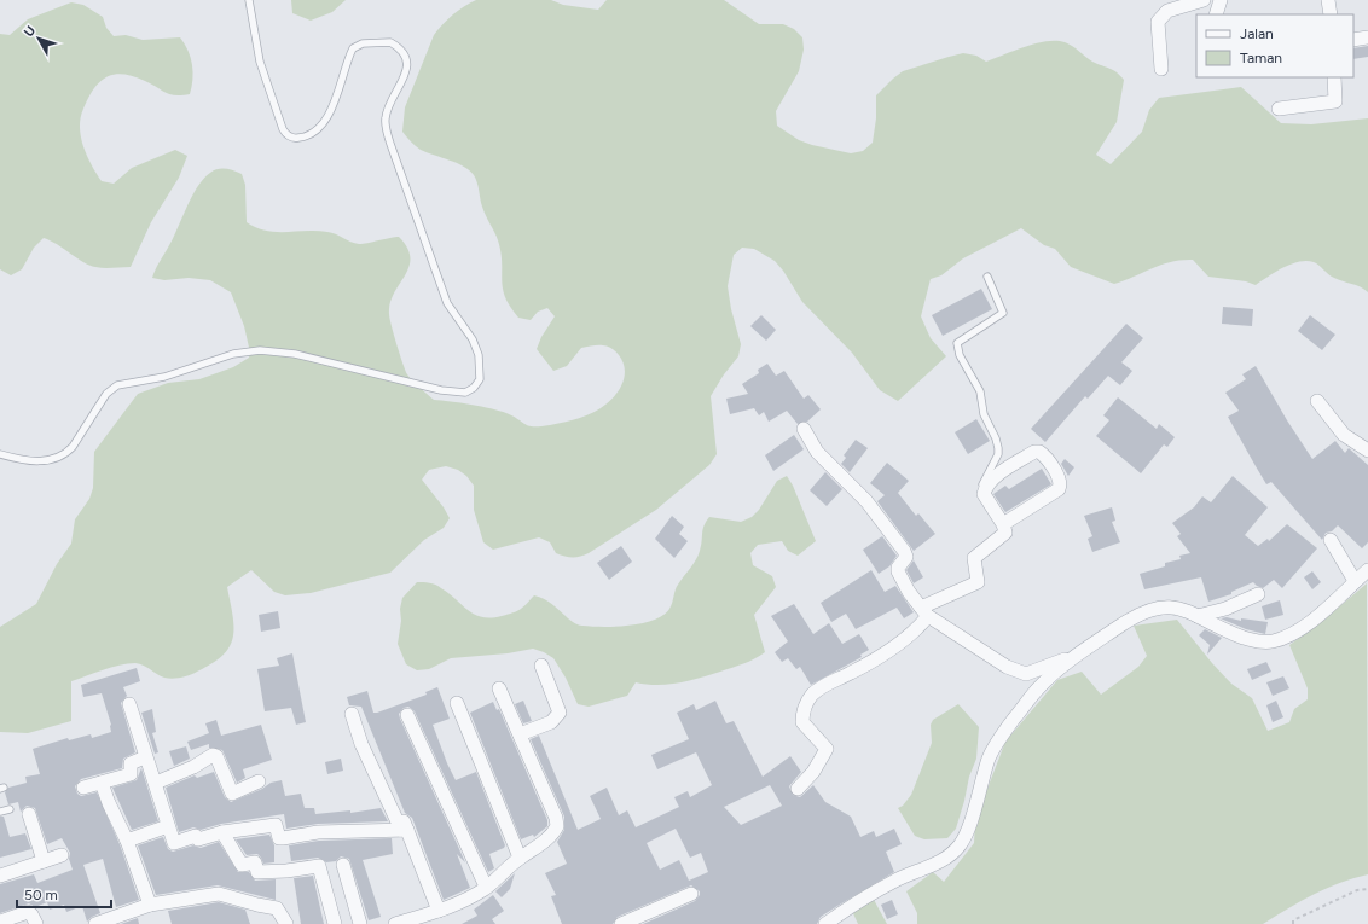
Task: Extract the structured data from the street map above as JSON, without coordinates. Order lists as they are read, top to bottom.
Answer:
{
  "legend": ["Jalan", "Taman"],
  "scale_bar": "50 m",
  "north": "top left"
}
